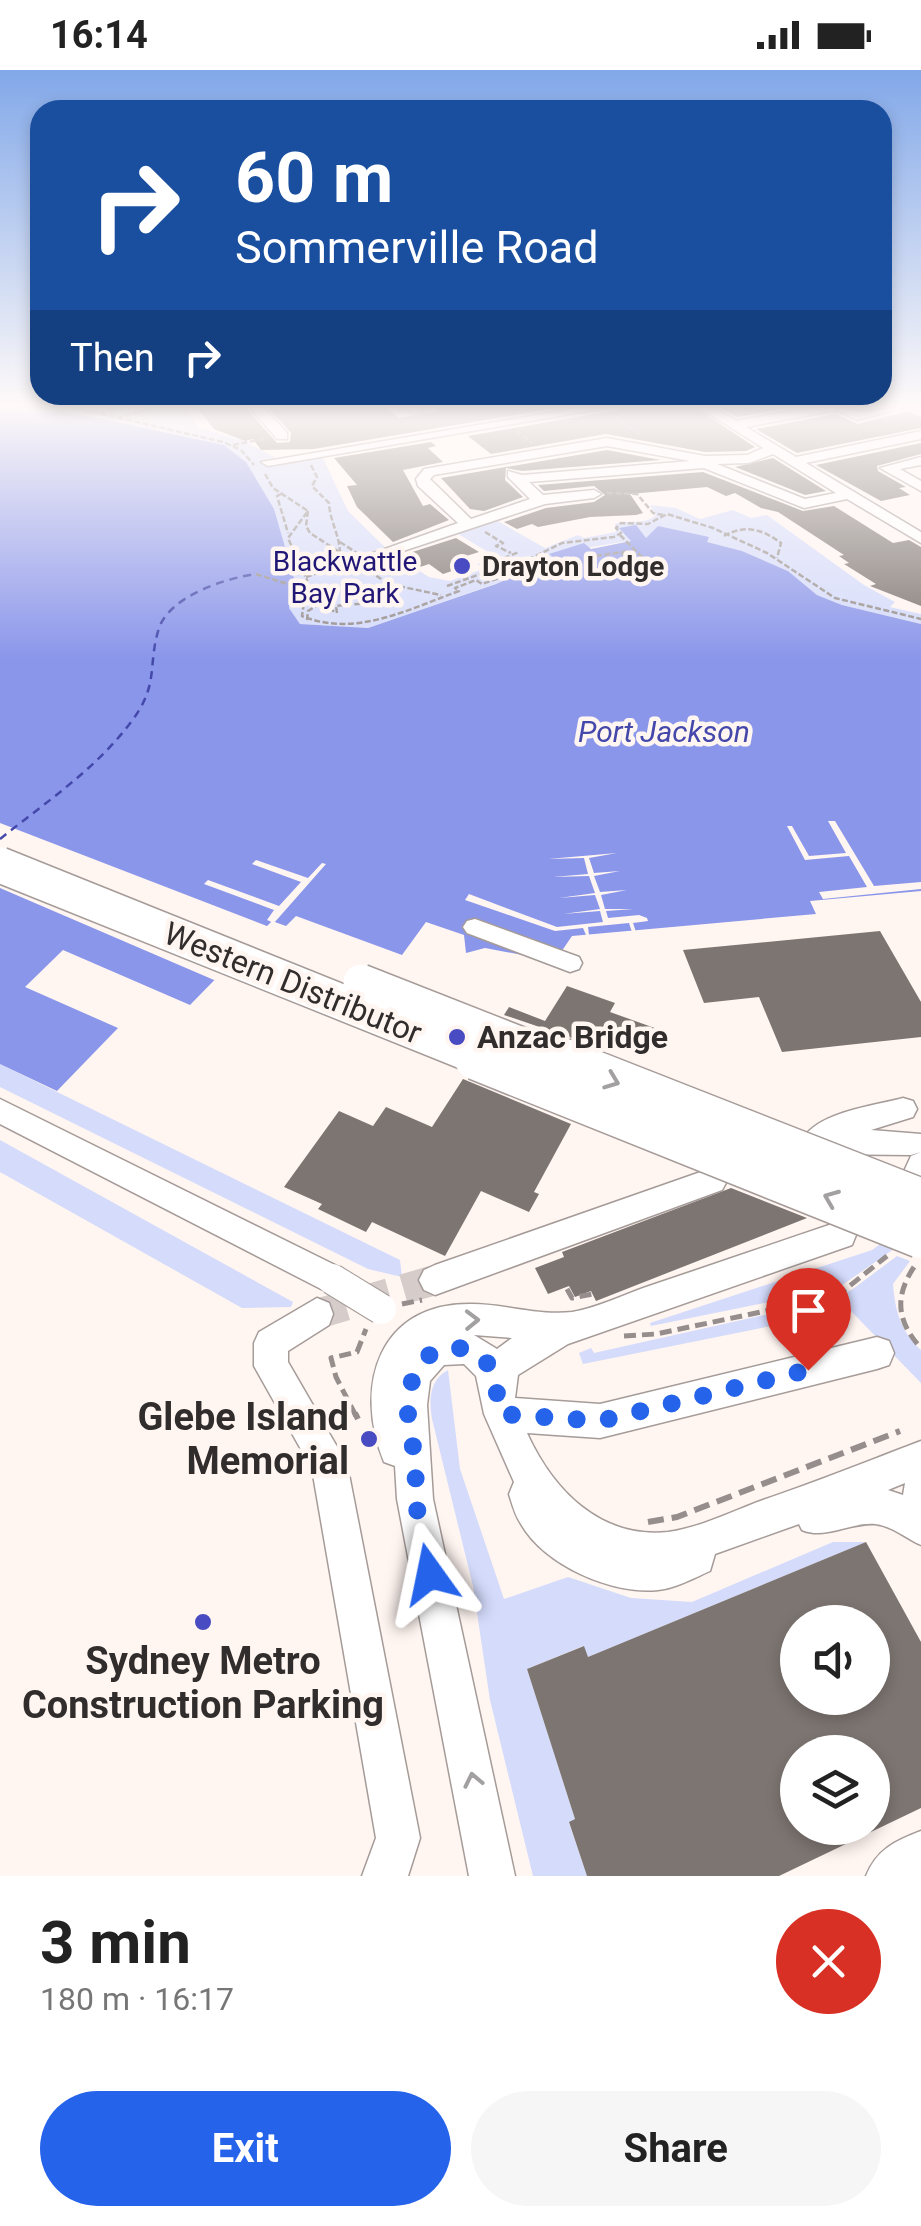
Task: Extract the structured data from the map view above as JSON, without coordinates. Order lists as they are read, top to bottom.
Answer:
{
  "streets": {
    "highway": ["Western Distributor"]
  },
  "water": ["Port Jackson"],
  "parks": ["Blackwattle Bay Park"],
  "places": [
    "Drayton Lodge",
    "Anzac Bridge",
    "Glebe Island Memorial",
    "Sydney Metro Construction Parking"
  ],
  "page": {
    "status": "16:14",
    "turn": ["60 m", "Sommerville Road"],
    "then": "Then",
    "heading": ["3 min", "180 m · 16:17"],
    "buttons": ["Exit", "Share"]
  }
}
